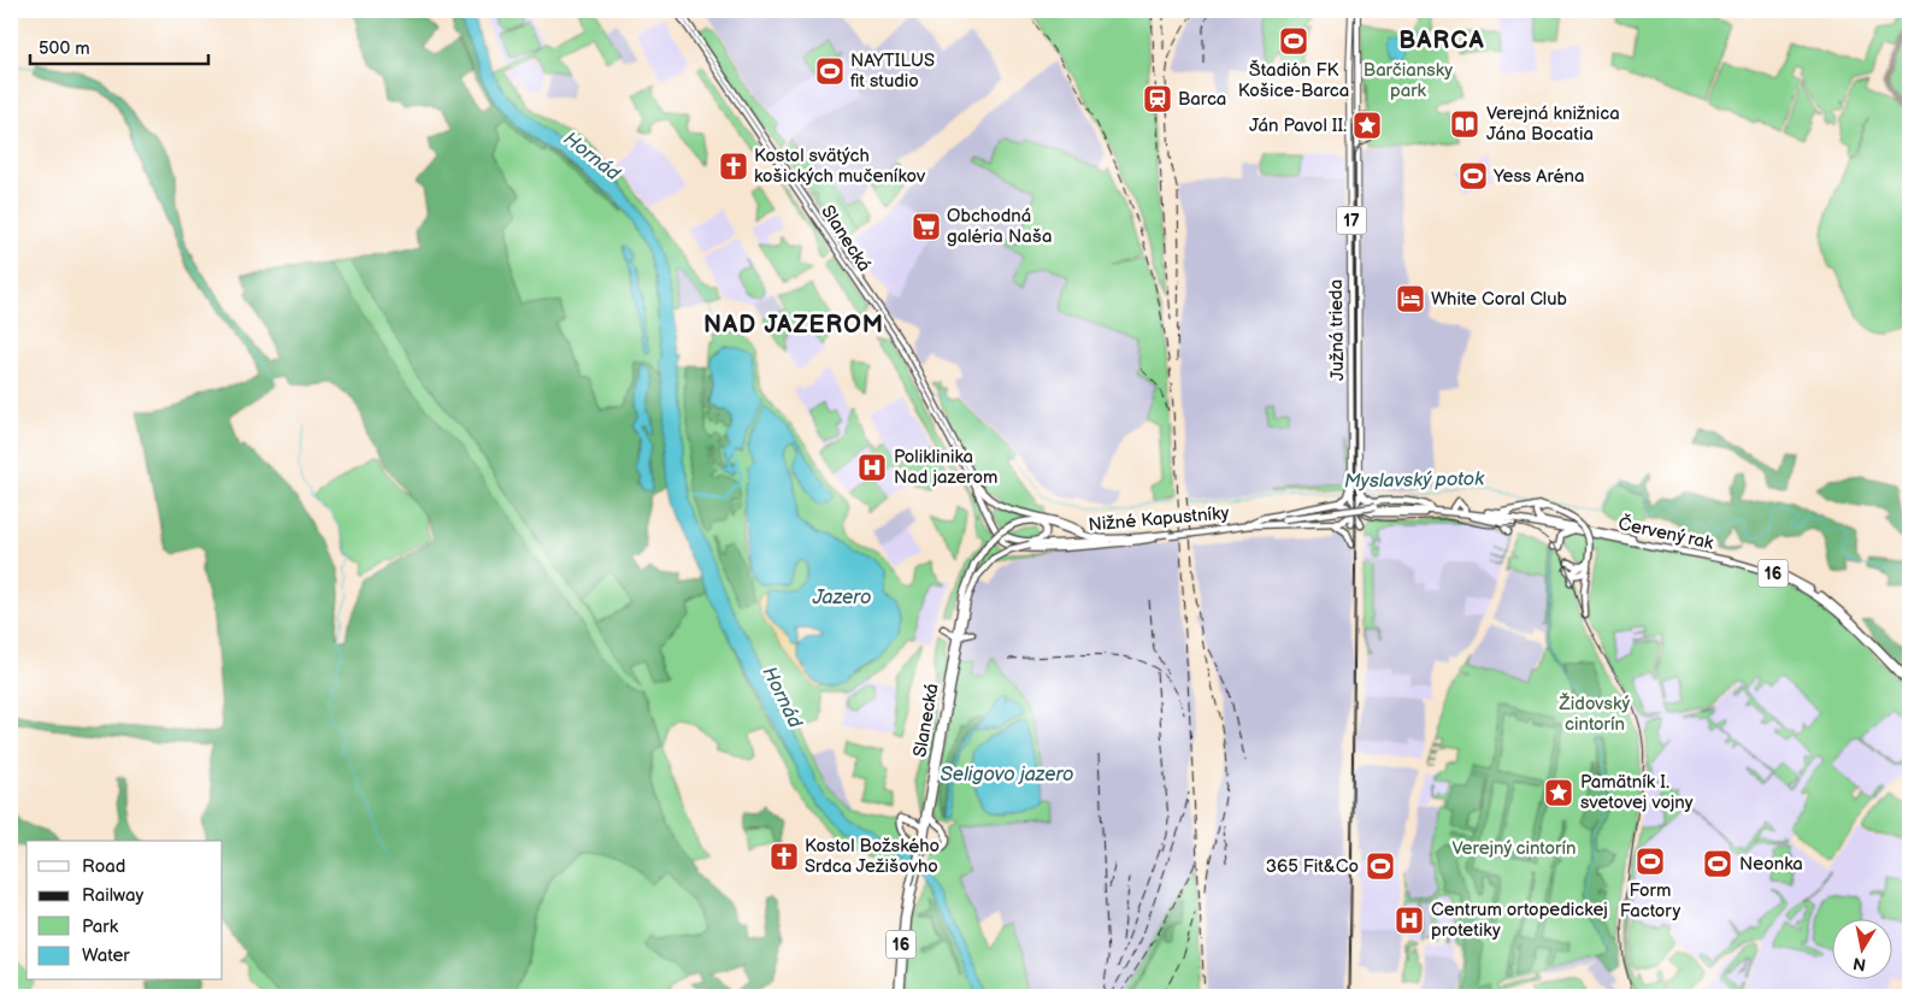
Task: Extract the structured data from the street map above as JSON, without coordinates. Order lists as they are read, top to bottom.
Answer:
{
  "streets": {
    "highway": [
      "Slanecká",
      "Nižné Kapustníky",
      "Červený rak",
      "16"
    ],
    "main road": ["17", "Južná trieda"]
  },
  "crossings": [
    ["Slanecká", "Nižné Kapustníky"],
    ["Slanecká", "16"],
    ["Nižné Kapustníky", "Červený rak"],
    ["Nižné Kapustníky", "16"]
  ],
  "districts": ["BARCA", "NAD JAZEROM"],
  "water": [
    "Hornád",
    "Myslavský potok",
    "Jazero",
    "Seligovo jazero"
  ],
  "parks": ["Barčiansky park", "Židovský cintorín", "Verejný cintorín"],
  "places": {
    "sports": [
      "Štadión FK Košice-Barca",
      "NAYTILUS fit studio",
      "Yess Aréna",
      "Form Factory",
      "Neonka",
      "365 Fit&Co"
    ],
    "station": ["Barca"],
    "library": ["Verejná knižnica Jána Bocatia"],
    "place": ["Ján Pavol II.", "Pamätník I. svetovej vojny"],
    "church": ["Kostol svätých košických mučeníkov", "Kostol Božského Srdca Ježišovho"],
    "supermarket": ["Obchodná galéria Naša"],
    "hotel": ["White Coral Club"],
    "hospital": ["Poliklinika Nad jazerom", "Centrum ortopedickej protetiky"]
  },
  "legend": [
    "Road",
    "Railway",
    "Park",
    "Water"
  ],
  "scale_bar": "500 m",
  "north": "bottom"
}
